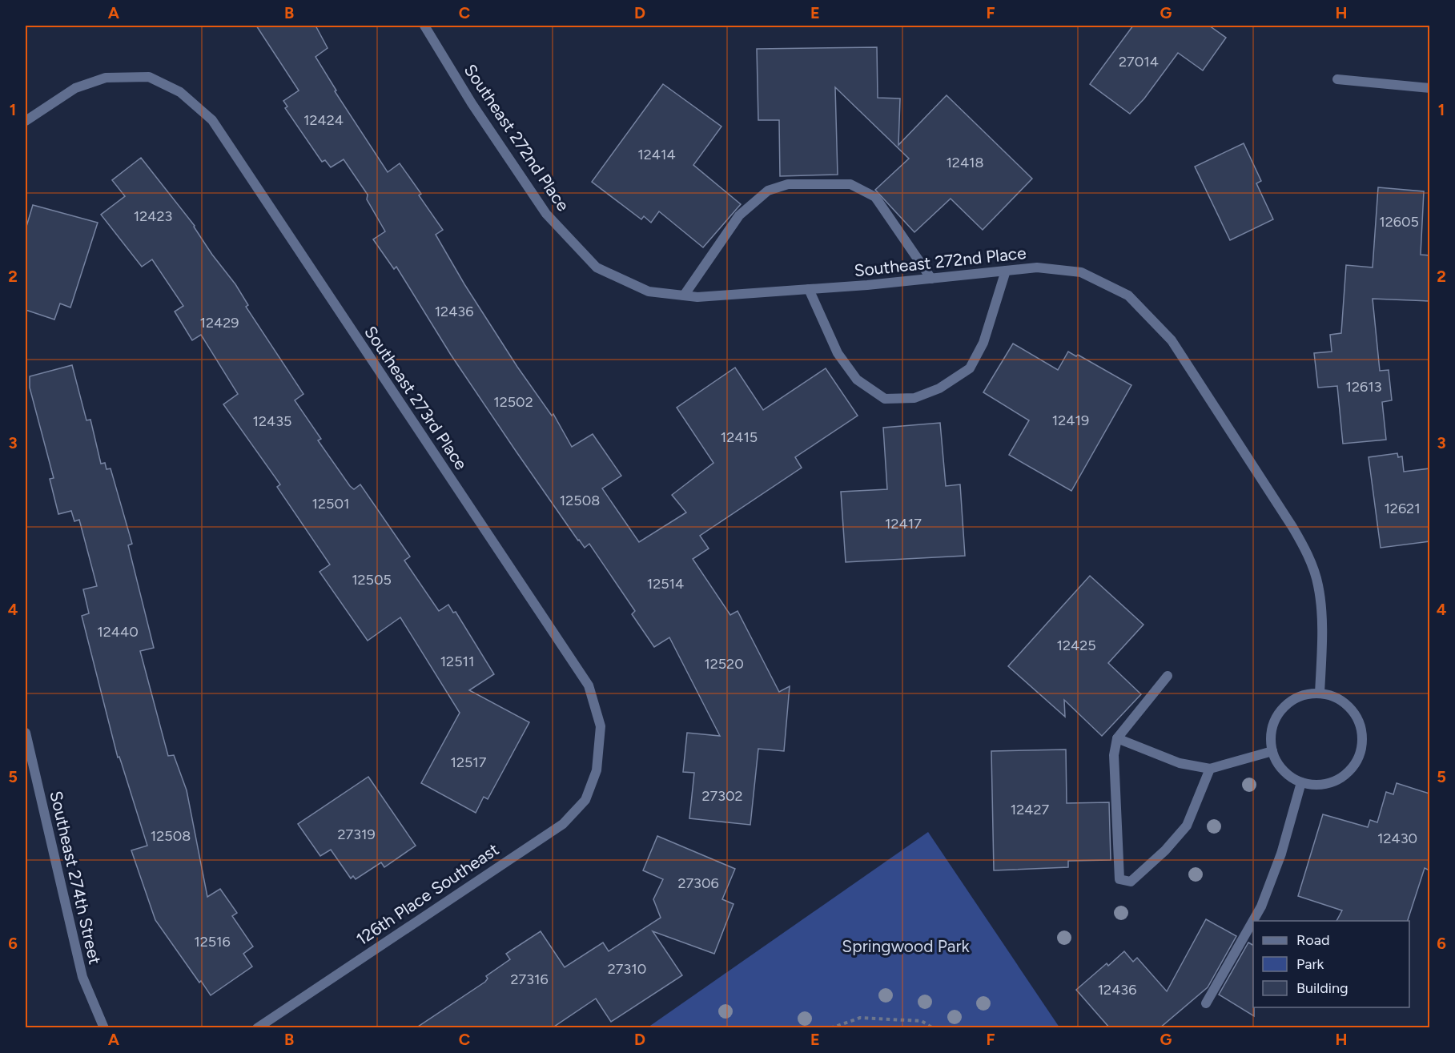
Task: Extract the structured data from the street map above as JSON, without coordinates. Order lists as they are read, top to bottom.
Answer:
{
  "streets": {
    "street": [
      "Southeast 272nd Place",
      "Southeast 273rd Place",
      "Southeast 274th Street",
      "126th Place Southeast"
    ]
  },
  "crossings": [
    ["Southeast 273rd Place", "126th Place Southeast"]
  ],
  "parks": ["Springwood Park"],
  "house_numbers": [
    "27014",
    "12424",
    "12414",
    "12418",
    "12423",
    "12605",
    "12436",
    "12429",
    "12613",
    "12502",
    "12419",
    "12435",
    "12415",
    "12508",
    "12501",
    "12621",
    "12417",
    "12505",
    "12514",
    "12440",
    "12425",
    "12511",
    "12520",
    "12517",
    "27302",
    "12427",
    "27319",
    "12508",
    "12430",
    "27306",
    "12516",
    "27310",
    "27316",
    "12436"
  ],
  "legend": ["Road", "Park", "Building"],
  "grid": {
    "columns": [
      "A",
      "B",
      "C",
      "D",
      "E",
      "F",
      "G",
      "H"
    ],
    "rows": [
      "1",
      "2",
      "3",
      "4",
      "5",
      "6"
    ]
  }
}
